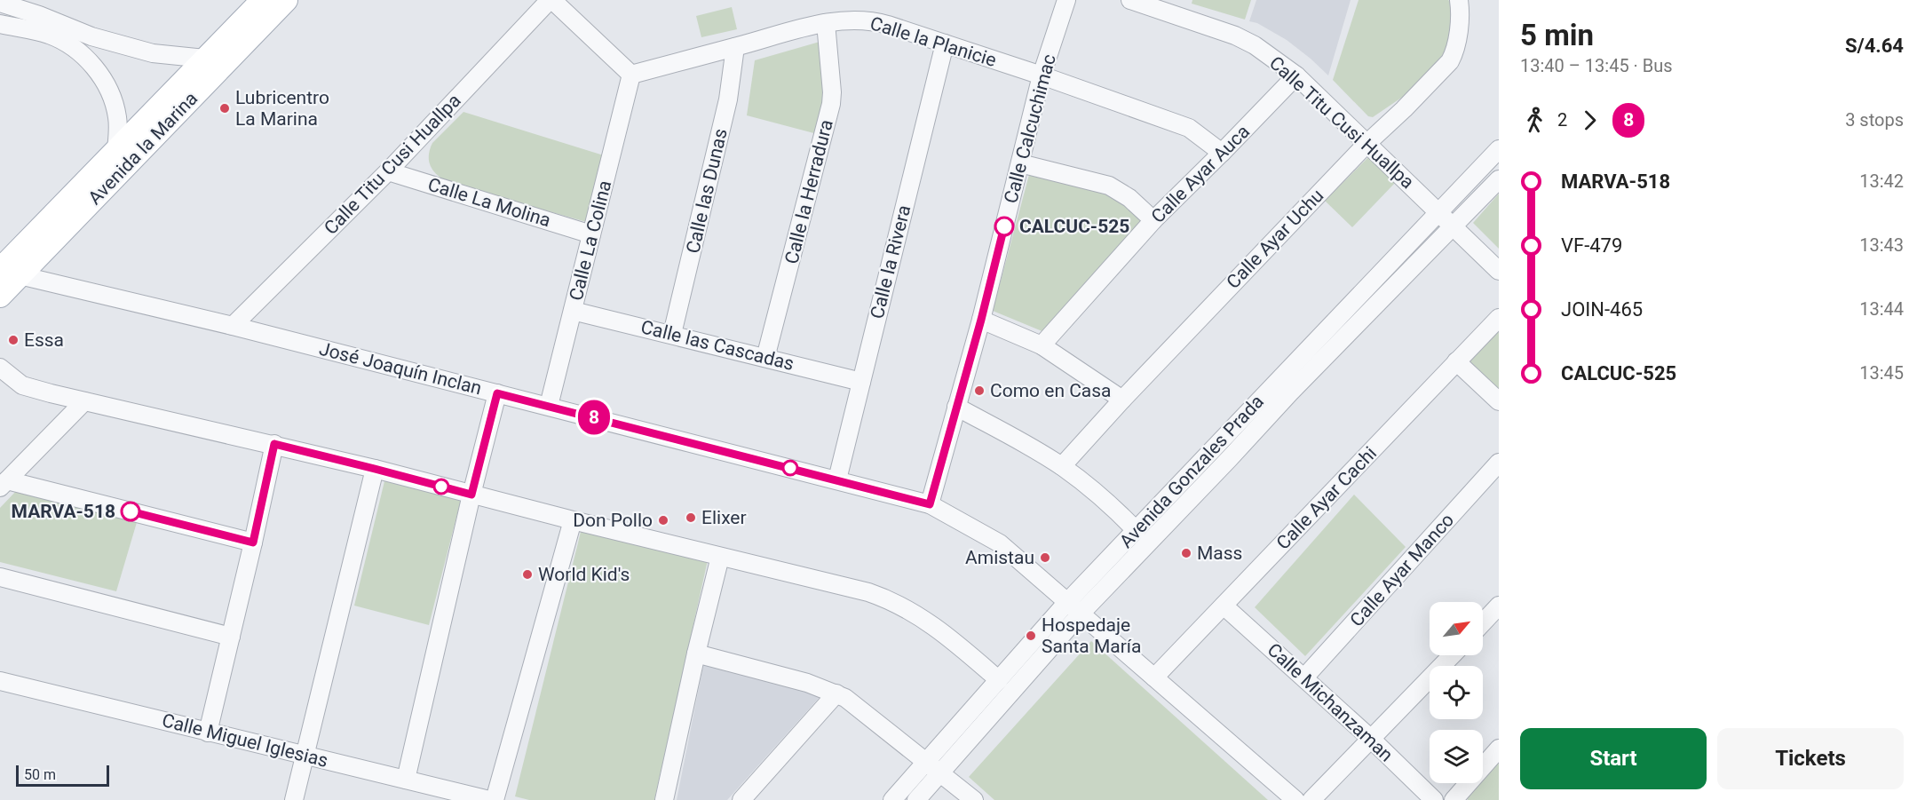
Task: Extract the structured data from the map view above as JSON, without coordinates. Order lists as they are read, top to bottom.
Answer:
{
  "streets": {
    "main road": ["Avenida la Marina"],
    "street": [
      "Calle la Planicie",
      "Calle Titu Cusi Huallpa",
      "Calle Calcuchimac",
      "Calle Ayar Auca",
      "Calle las Dunas",
      "Calle la Herradura",
      "Calle La Molina",
      "Calle Ayar Uchu",
      "Calle La Colina",
      "Calle la Rivera",
      "Calle las Cascadas",
      "José Joaquín Inclan",
      "Avenida Gonzales Prada",
      "Calle Ayar Cachi",
      "Calle Ayar Manco",
      "Calle Michanzaman",
      "Calle Miguel Iglesias"
    ]
  },
  "crossings": [
    ["Calle la Planicie", "Calle Calcuchimac"],
    ["Calle la Planicie", "Calle Ayar Auca"],
    ["Calle la Planicie", "Calle las Dunas"],
    ["Calle la Planicie", "Calle la Herradura"],
    ["Calle la Planicie", "Calle La Colina"],
    ["Calle la Planicie", "Calle la Rivera"],
    ["Calle Titu Cusi Huallpa", "Calle Ayar Auca"],
    ["Calle Titu Cusi Huallpa", "Calle La Molina"],
    ["Calle Titu Cusi Huallpa", "Calle Ayar Uchu"],
    ["Calle Titu Cusi Huallpa", "José Joaquín Inclan"],
    ["Calle Titu Cusi Huallpa", "Avenida Gonzales Prada"],
    ["Calle Calcuchimac", "José Joaquín Inclan"],
    ["Avenida la Marina", "José Joaquín Inclan"],
    ["Calle las Dunas", "Calle las Cascadas"],
    ["Calle la Herradura", "Calle las Cascadas"],
    ["Calle La Molina", "Calle La Colina"],
    ["Calle La Colina", "Calle las Cascadas"],
    ["Calle La Colina", "José Joaquín Inclan"],
    ["Calle la Rivera", "Calle las Cascadas"],
    ["Calle la Rivera", "José Joaquín Inclan"],
    ["José Joaquín Inclan", "Avenida Gonzales Prada"],
    ["José Joaquín Inclan", "Calle Ayar Cachi"],
    ["Calle Ayar Cachi", "Calle Michanzaman"],
    ["Calle Ayar Manco", "Calle Michanzaman"]
  ],
  "places": [
    "Lubricentro La Marina",
    "CALCUC-525",
    "Essa",
    "Como en Casa",
    "MARVA-518",
    "Elixer",
    "Don Pollo",
    "Mass",
    "Amistau",
    "World Kid's",
    "Hospedaje Santa María"
  ],
  "lines": ["bus line 8"],
  "scale_bar": "50 m",
  "north": "top right",
  "page": {
    "on_map": "8",
    "heading": ["5 min", "13:40 – 13:45 · Bus", "S/4.64"],
    "legs": ["2", "8", "3 stops"],
    "list": [
      {
        "name": "MARVA-518",
        "value": "13:42"
      },
      {
        "name": "VF-479",
        "value": "13:43"
      },
      {
        "name": "JOIN-465",
        "value": "13:44"
      },
      {
        "name": "CALCUC-525",
        "value": "13:45"
      }
    ],
    "buttons": ["Start", "Tickets"],
    "scale": "50 m"
  }
}
